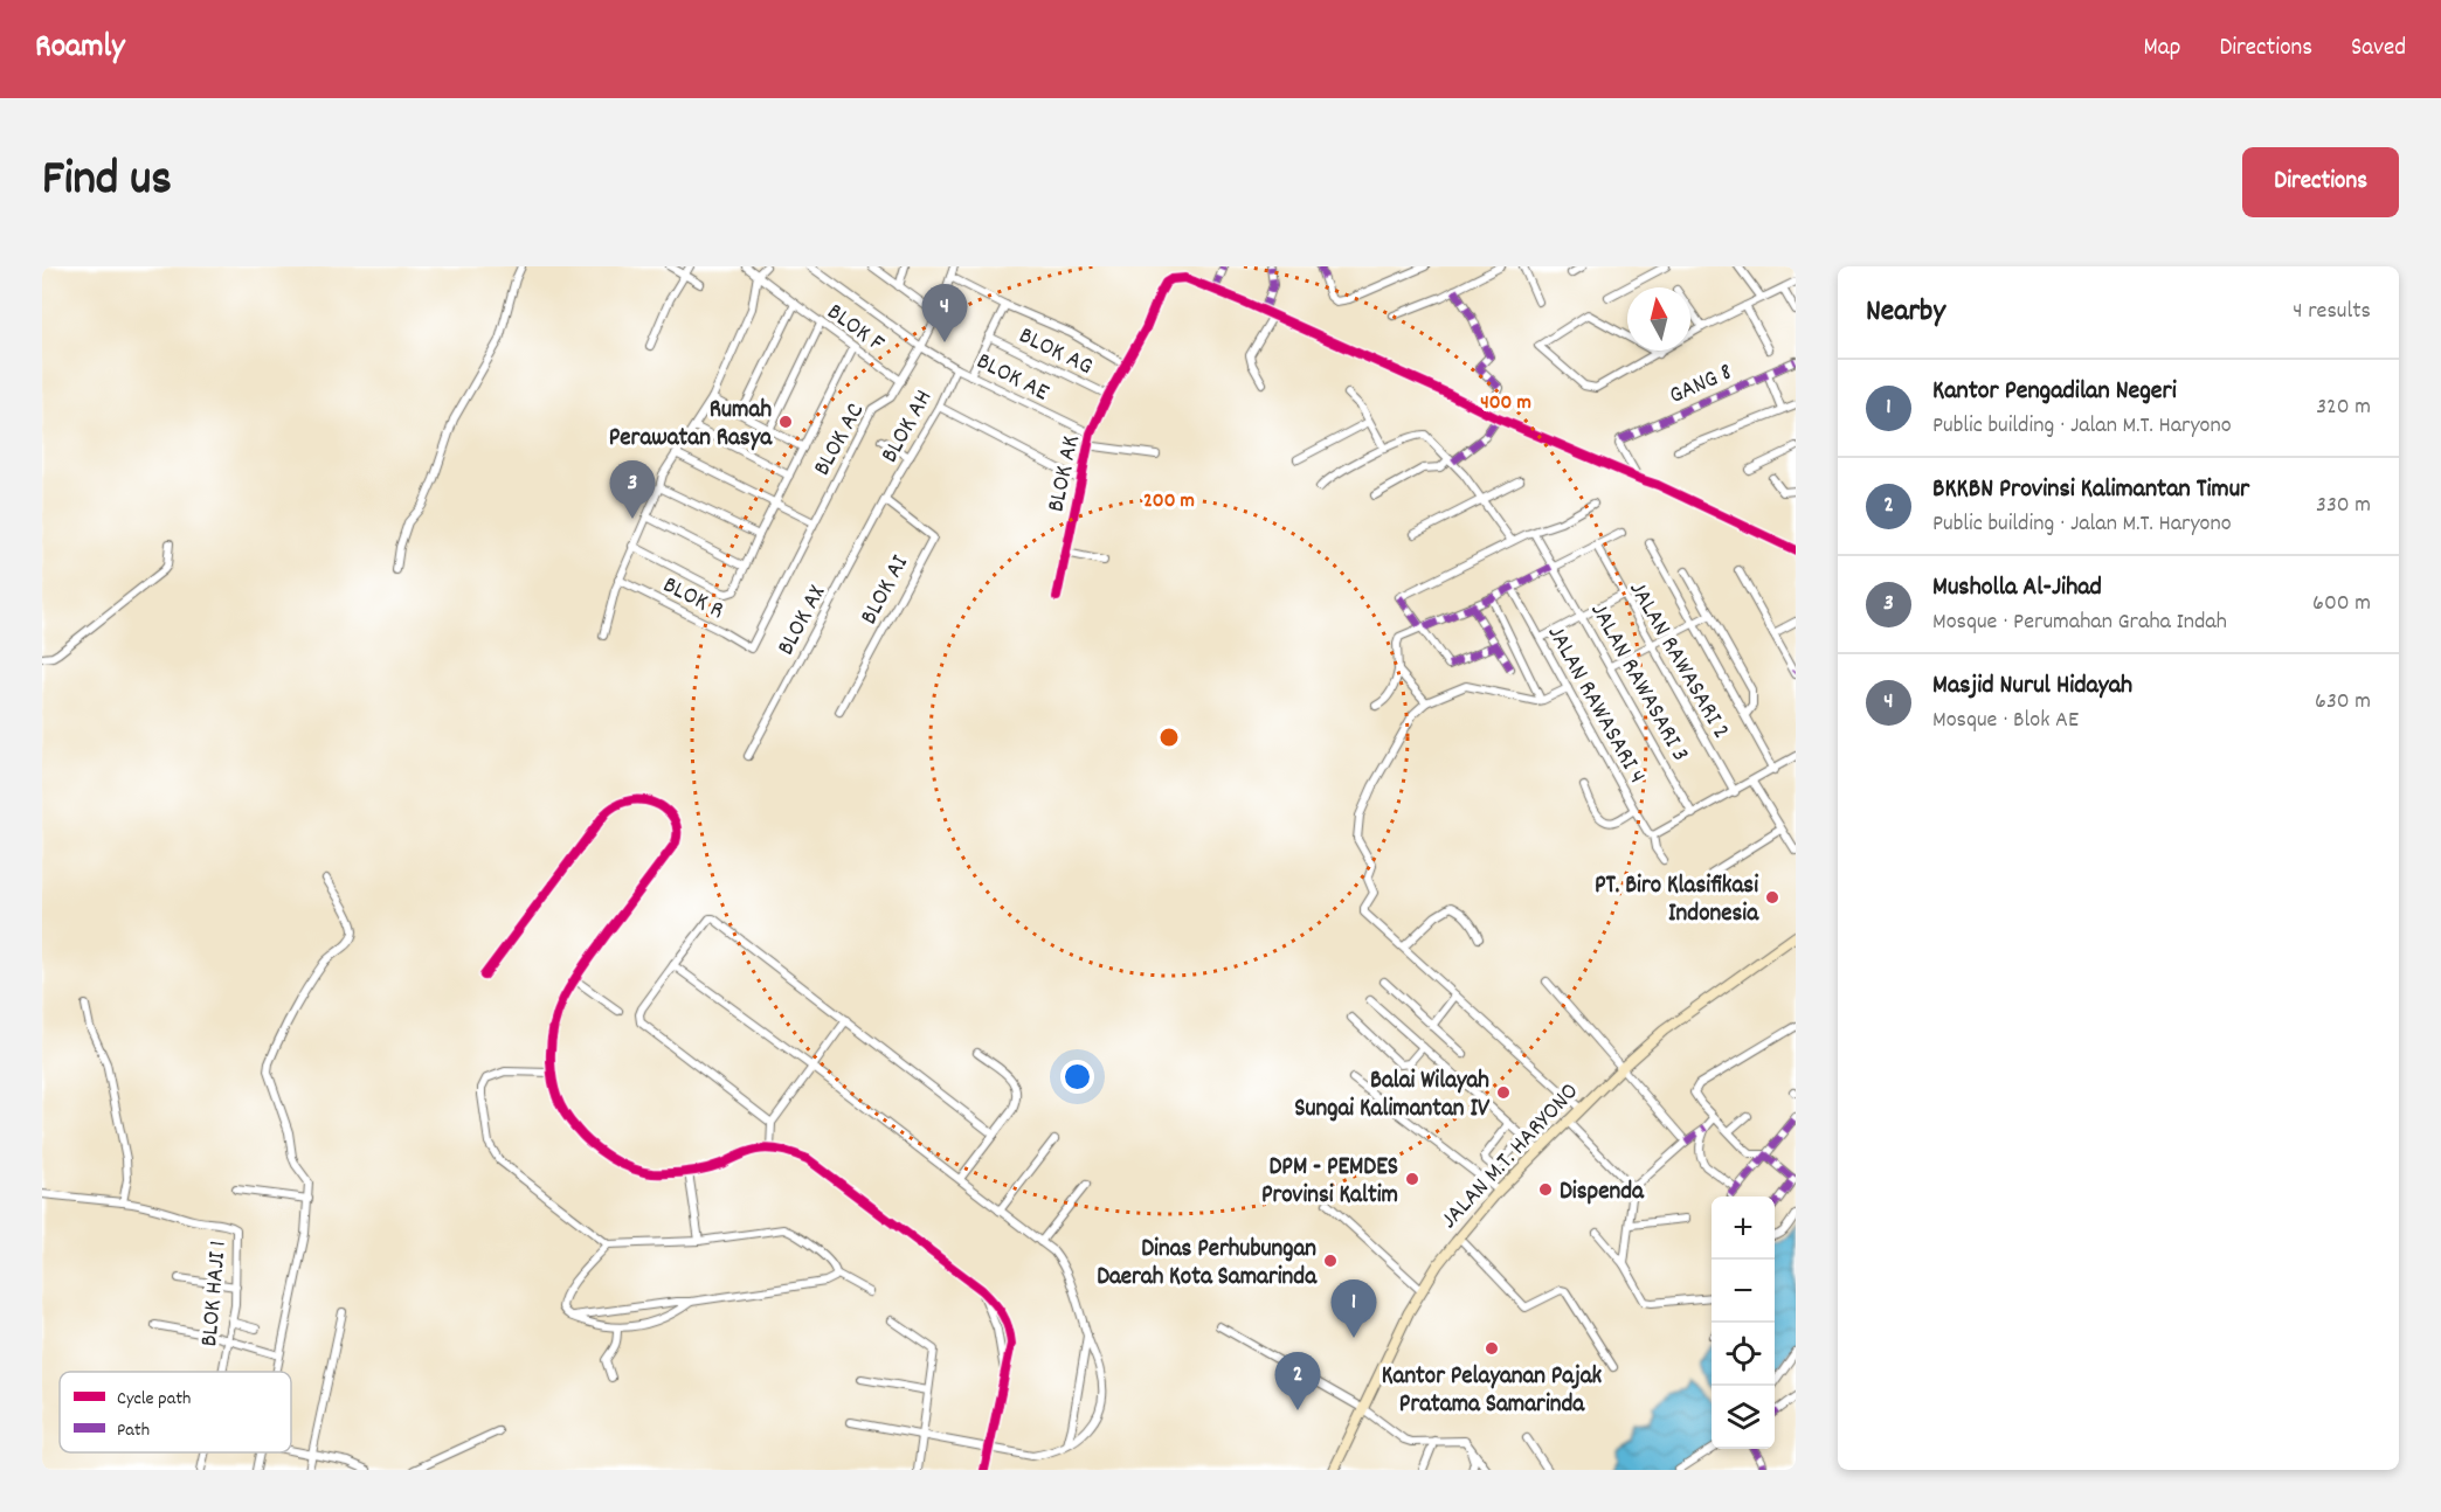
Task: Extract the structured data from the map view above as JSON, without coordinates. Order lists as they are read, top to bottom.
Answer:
{
  "streets": {
    "main road": ["JALAN M.T. HARYONO"],
    "street": [
      "BLOK F",
      "BLOK AG",
      "BLOK AE",
      "GANG 8",
      "BLOK AH",
      "BLOK AC",
      "BLOK AK",
      "BLOK AI",
      "BLOK R",
      "BLOK AX",
      "JALAN RAWASARI 2",
      "JALAN RAWASARI 3",
      "JALAN RAWASARI 4",
      "BLOK HAJI 1"
    ]
  },
  "crossings": [
    ["BLOK F", "BLOK AC"],
    ["BLOK AG", "BLOK AK"],
    ["BLOK AE", "BLOK AH"],
    ["BLOK AE", "BLOK AC"],
    ["BLOK AE", "BLOK AK"],
    ["BLOK AH", "BLOK AI"],
    ["BLOK AH", "BLOK AX"],
    ["BLOK AC", "BLOK R"],
    ["BLOK AI", "BLOK AX"]
  ],
  "places": [
    "Rumah Perawatan Rasya",
    "PT. Biro Klasifikasi Indonesia",
    "Balai Wilayah Sungai Kalimantan IV",
    "DPM - PEMDES Provinsi Kaltim",
    "Dispenda",
    "Dinas Perhubungan Daerah Kota Samarinda",
    "Kantor Pelayanan Pajak Pratama Samarinda"
  ],
  "legend": ["Cycle path", "Path"],
  "north": "top",
  "page": {
    "header": "Roamly",
    "nav": ["Map", "Directions", "Saved"],
    "title": "Find us",
    "buttons": "Directions",
    "heading": ["Nearby", "4 results"],
    "pins": [
      "4",
      "3",
      "1",
      "2"
    ],
    "list": [
      {
        "mark": "1",
        "name": "Kantor Pengadilan Negeri",
        "note": "Public building · Jalan M.T. Haryono",
        "value": "320 m"
      },
      {
        "mark": "2",
        "name": "BKKBN Provinsi Kalimantan Timur",
        "note": "Public building · Jalan M.T. Haryono",
        "value": "330 m"
      },
      {
        "mark": "3",
        "name": "Musholla Al-Jihad",
        "note": "Mosque · Perumahan Graha Indah",
        "value": "600 m"
      },
      {
        "mark": "4",
        "name": "Masjid Nurul Hidayah",
        "note": "Mosque · Blok AE",
        "value": "630 m"
      }
    ],
    "map_buttons": ["+", "−"]
  },
  "rings": ["400 m", "200 m"]
}
